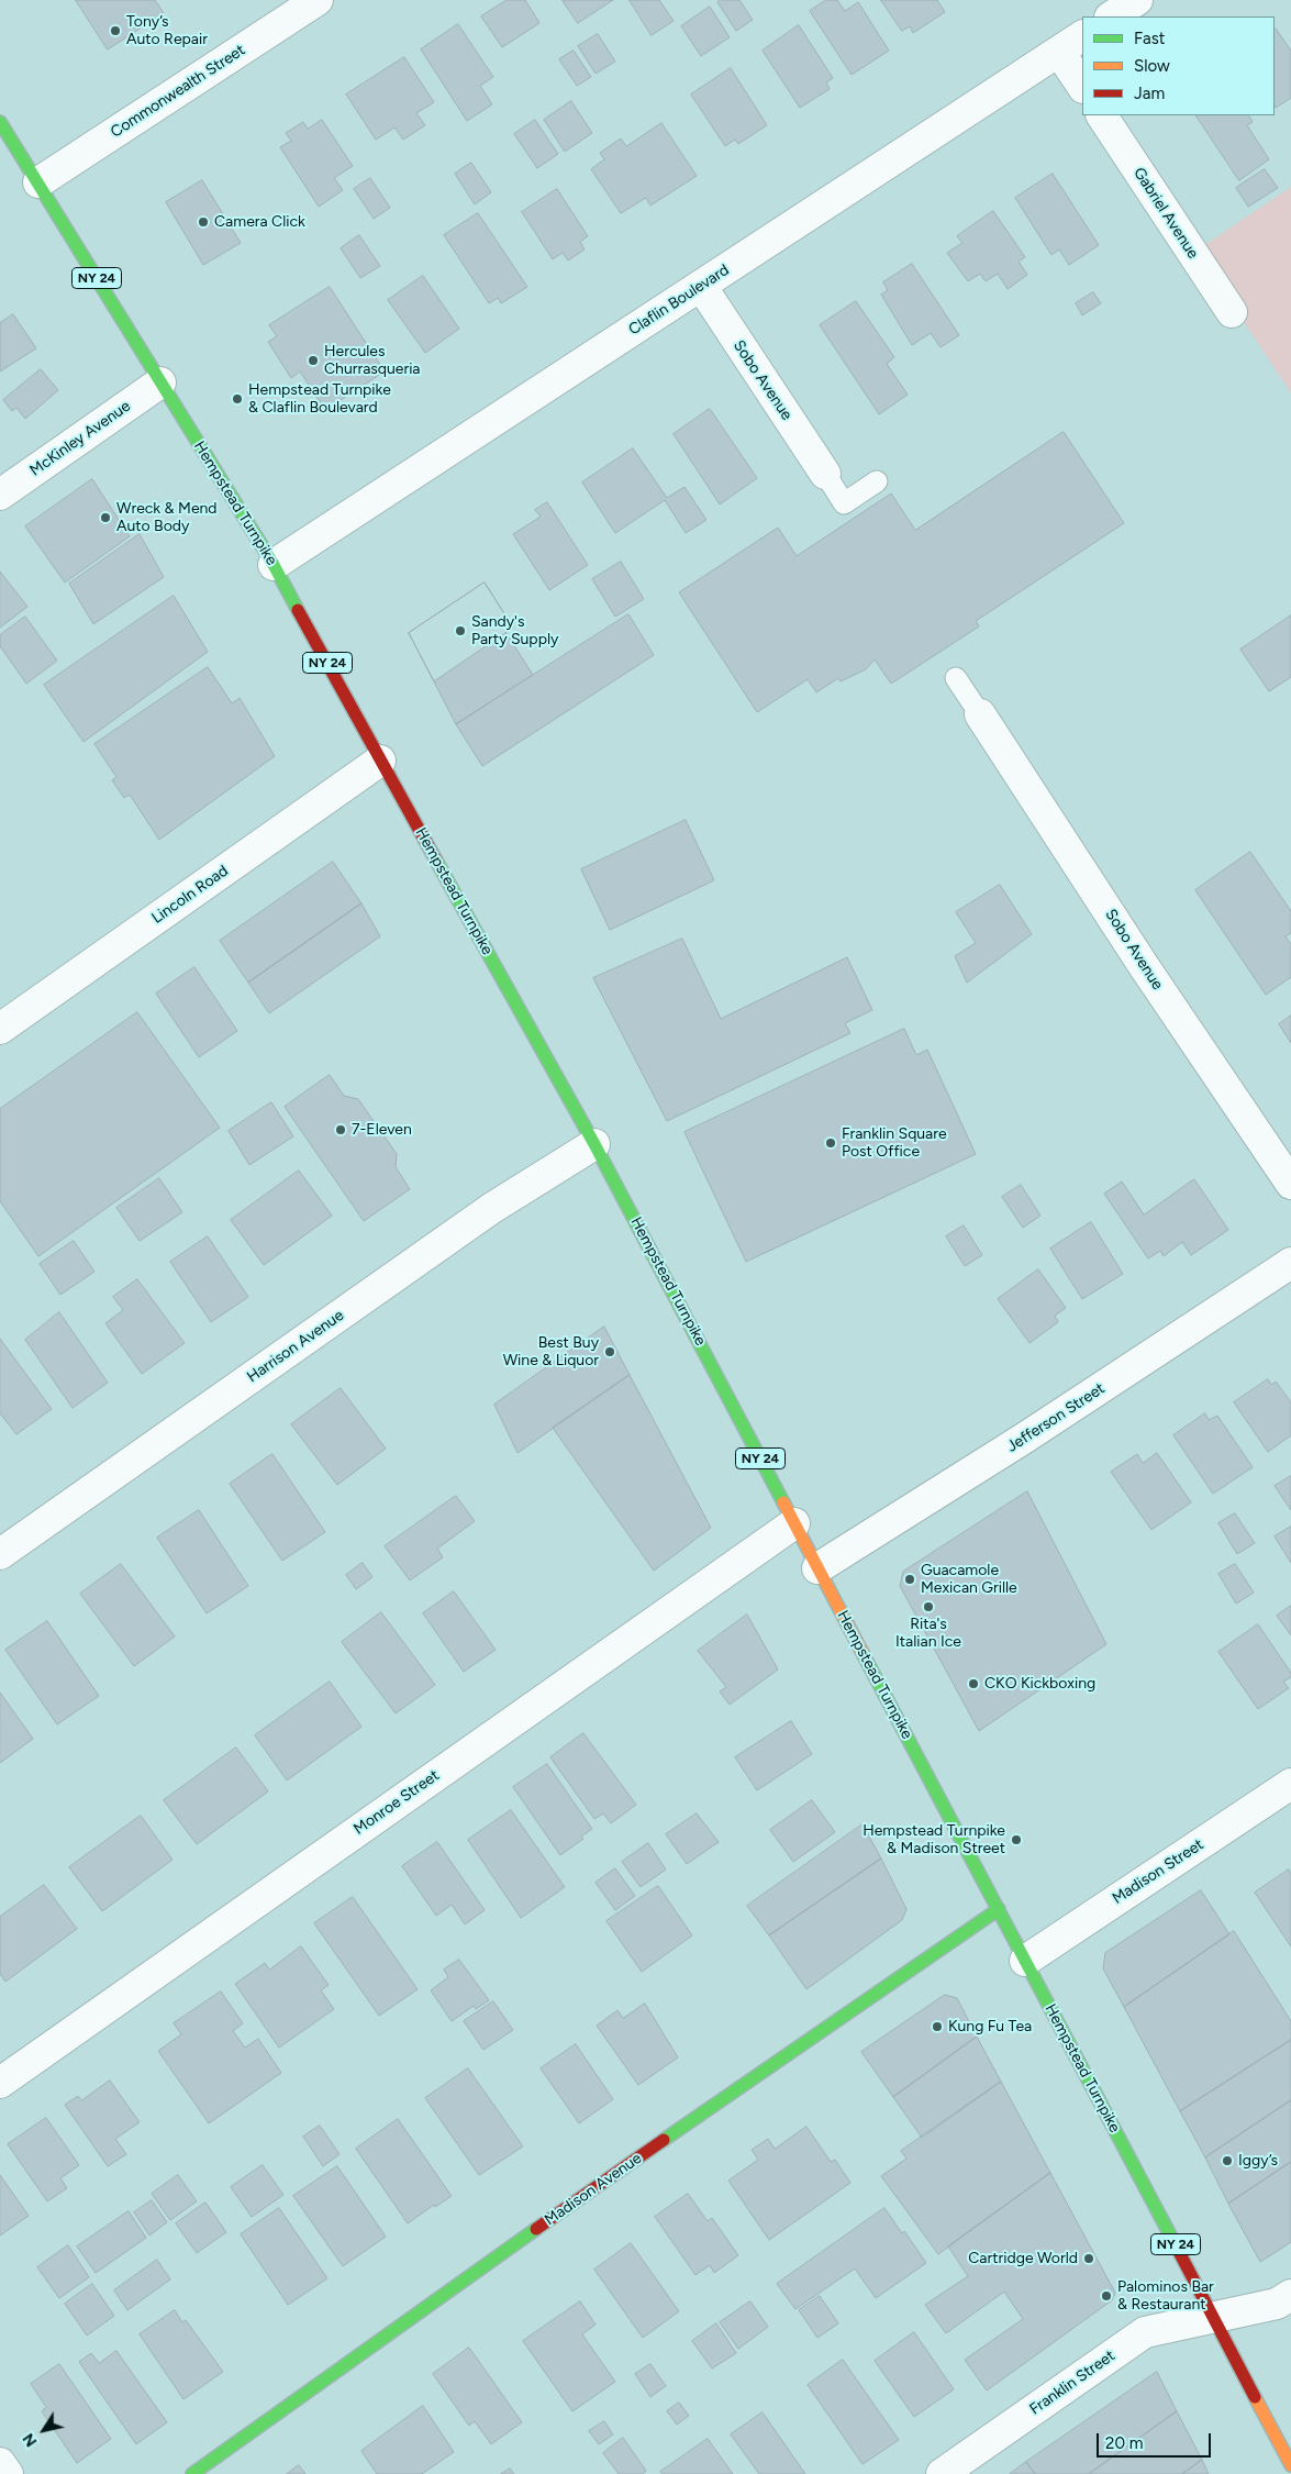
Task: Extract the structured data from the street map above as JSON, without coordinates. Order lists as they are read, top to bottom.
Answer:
{
  "streets": {
    "main road": ["NY 24", "Hempstead Turnpike", "Madison Avenue"],
    "street": [
      "Commonwealth Street",
      "Gabriel Avenue",
      "Claflin Boulevard",
      "Sobo Avenue",
      "McKinley Avenue",
      "Lincoln Road",
      "Harrison Avenue",
      "Jefferson Street",
      "Monroe Street",
      "Madison Street",
      "Franklin Street"
    ]
  },
  "crossings": [
    ["Commonwealth Street", "Hempstead Turnpike"],
    ["Claflin Boulevard", "Sobo Avenue"],
    ["Claflin Boulevard", "Hempstead Turnpike"],
    ["McKinley Avenue", "Hempstead Turnpike"],
    ["Hempstead Turnpike", "Lincoln Road"],
    ["Hempstead Turnpike", "Harrison Avenue"],
    ["Hempstead Turnpike", "Jefferson Street"],
    ["Hempstead Turnpike", "Monroe Street"],
    ["Hempstead Turnpike", "Madison Street"],
    ["Hempstead Turnpike", "Madison Avenue"],
    ["Hempstead Turnpike", "Franklin Street"]
  ],
  "places": [
    "Tony’s Auto Repair",
    "Camera Click",
    "Hercules Churrasqueria",
    "Hempstead Turnpike & Claflin Boulevard",
    "Wreck & Mend Auto Body",
    "Sandy's Party Supply",
    "7-Eleven",
    "Franklin Square Post Office",
    "Best Buy Wine & Liquor",
    "Guacamole Mexican Grille",
    "Rita's Italian Ice",
    "CKO Kickboxing",
    "Hempstead Turnpike & Madison Street",
    "Kung Fu Tea",
    "Iggy’s",
    "Cartridge World",
    "Palominos Bar & Restaurant"
  ],
  "legend": ["Fast", "Slow", "Jam"],
  "scale_bar": "20 m",
  "north": "bottom left"
}
